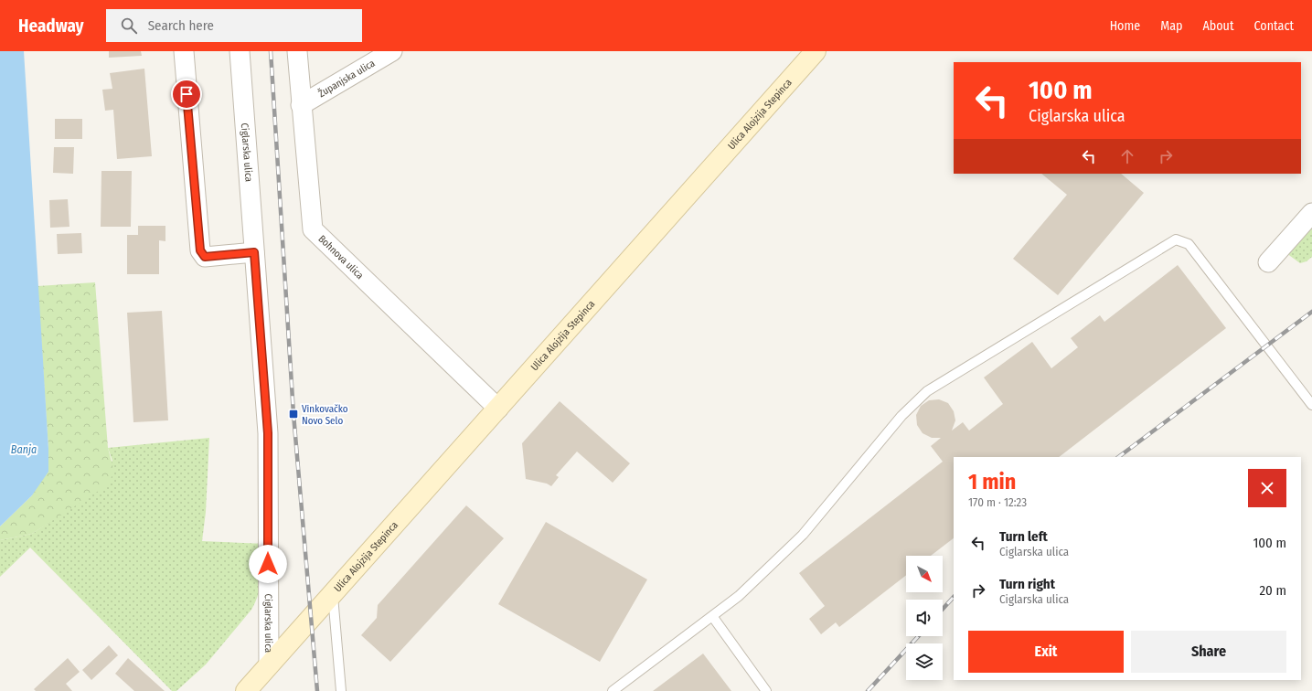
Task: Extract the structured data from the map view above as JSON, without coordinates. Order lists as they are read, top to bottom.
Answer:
{
  "streets": {
    "main road": ["Ulica Alojzija Stepinca"],
    "street": ["Županjska ulica", "Ciglarska ulica", "Bohnova ulica"]
  },
  "crossings": [
    ["Županjska ulica", "Bohnova ulica"],
    ["Ulica Alojzija Stepinca", "Ciglarska ulica"],
    ["Ulica Alojzija Stepinca", "Bohnova ulica"]
  ],
  "water": ["Banja"],
  "places": {
    "transit": ["Vinkovačko Novo Selo"]
  },
  "north": "bottom right",
  "page": {
    "header": "Headway",
    "search": "Search here",
    "nav": [
      "Home",
      "Map",
      "About",
      "Contact"
    ],
    "turn": ["100 m", "Ciglarska ulica"],
    "heading": ["1 min", "170 m · 12:23"],
    "list": [
      {
        "name": "Turn left",
        "note": "Ciglarska ulica",
        "value": "100 m"
      },
      {
        "name": "Turn right",
        "note": "Ciglarska ulica",
        "value": "20 m"
      }
    ],
    "buttons": ["Exit", "Share"]
  }
}
